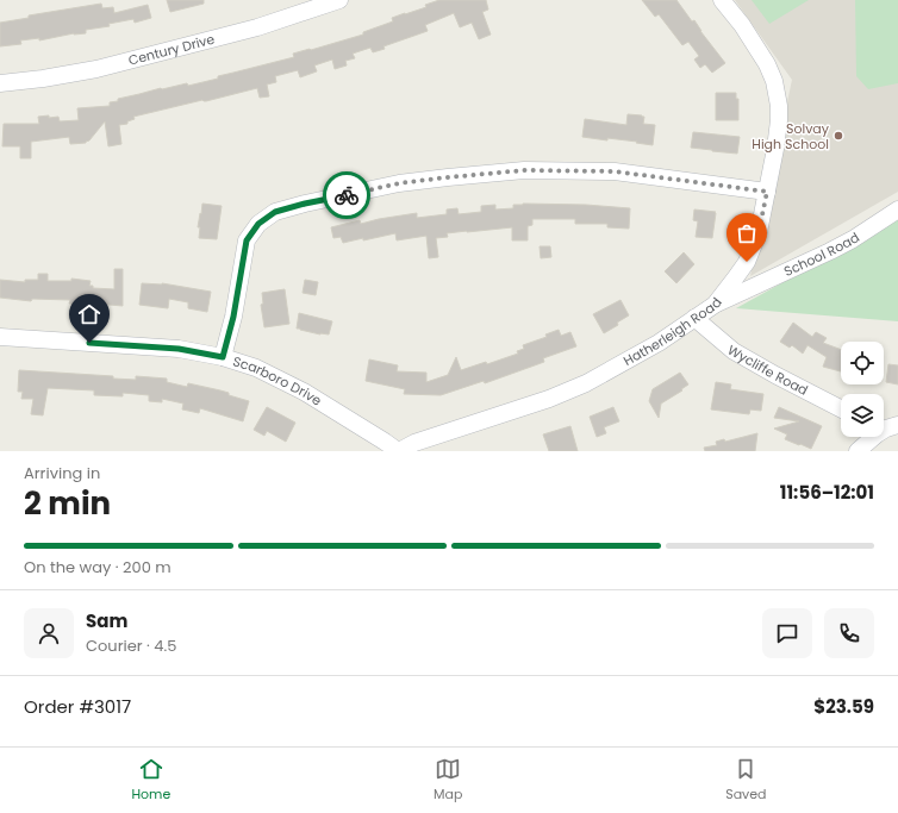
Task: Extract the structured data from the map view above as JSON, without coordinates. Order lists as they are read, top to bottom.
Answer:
{
  "streets": {
    "street": [
      "Century Drive",
      "School Road",
      "Hatherleigh Road",
      "Wycliffe Road",
      "Scarboro Drive"
    ]
  },
  "crossings": [
    ["School Road", "Hatherleigh Road"],
    ["Hatherleigh Road", "Wycliffe Road"],
    ["Hatherleigh Road", "Scarboro Drive"]
  ],
  "places": ["Solvay High School"],
  "page": {
    "heading": ["2 min", "Arriving in", "11:56–12:01"],
    "panel": [
      "Sam",
      "Courier · 4.5",
      "Order #3017",
      "$23.59"
    ],
    "bar": "On the way · 200 m",
    "tabs": ["Home", "Map", "Saved"]
  }
}
